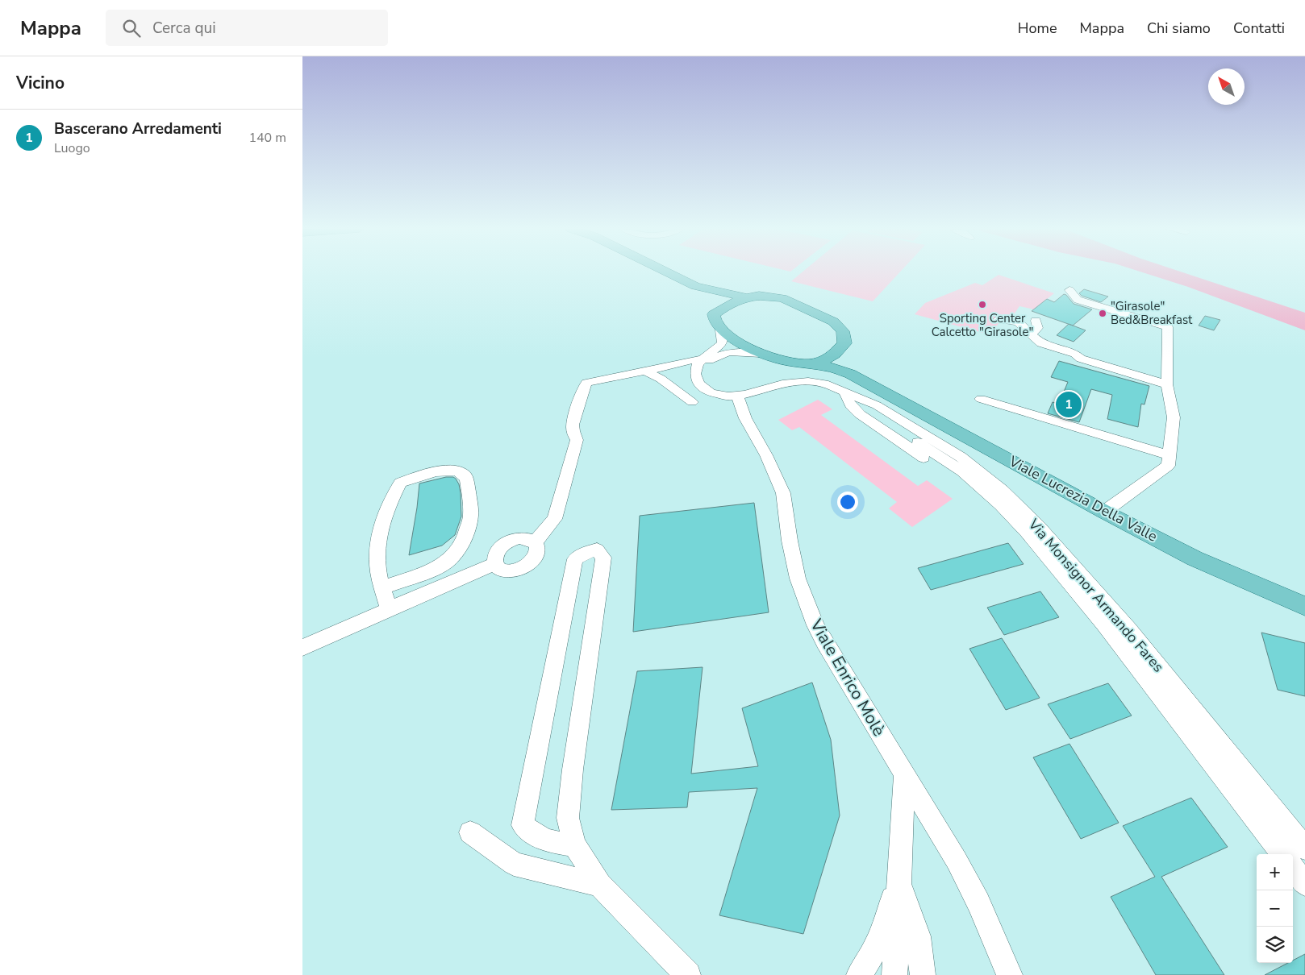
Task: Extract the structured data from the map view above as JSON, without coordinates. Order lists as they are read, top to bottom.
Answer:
{
  "streets": {
    "main road": ["Viale Lucrezia Della Valle"],
    "street": ["Via Monsignor Armando Fares", "Viale Enrico Molè"]
  },
  "crossings": [
    ["Via Monsignor Armando Fares", "Viale Enrico Molè"]
  ],
  "places": ["Sporting Center Calcetto \"Girasole\"", "\"Girasole\" Bed&Breakfast"],
  "north": "top left",
  "page": {
    "header": "Mappa",
    "search": "Cerca qui",
    "nav": [
      "Home",
      "Mappa",
      "Chi siamo",
      "Contatti"
    ],
    "heading": "Vicino",
    "list": [
      {
        "mark": "1",
        "name": "Bascerano Arredamenti",
        "note": "Luogo",
        "value": "140 m"
      }
    ],
    "pins": "1",
    "map_buttons": ["+", "−"]
  }
}
